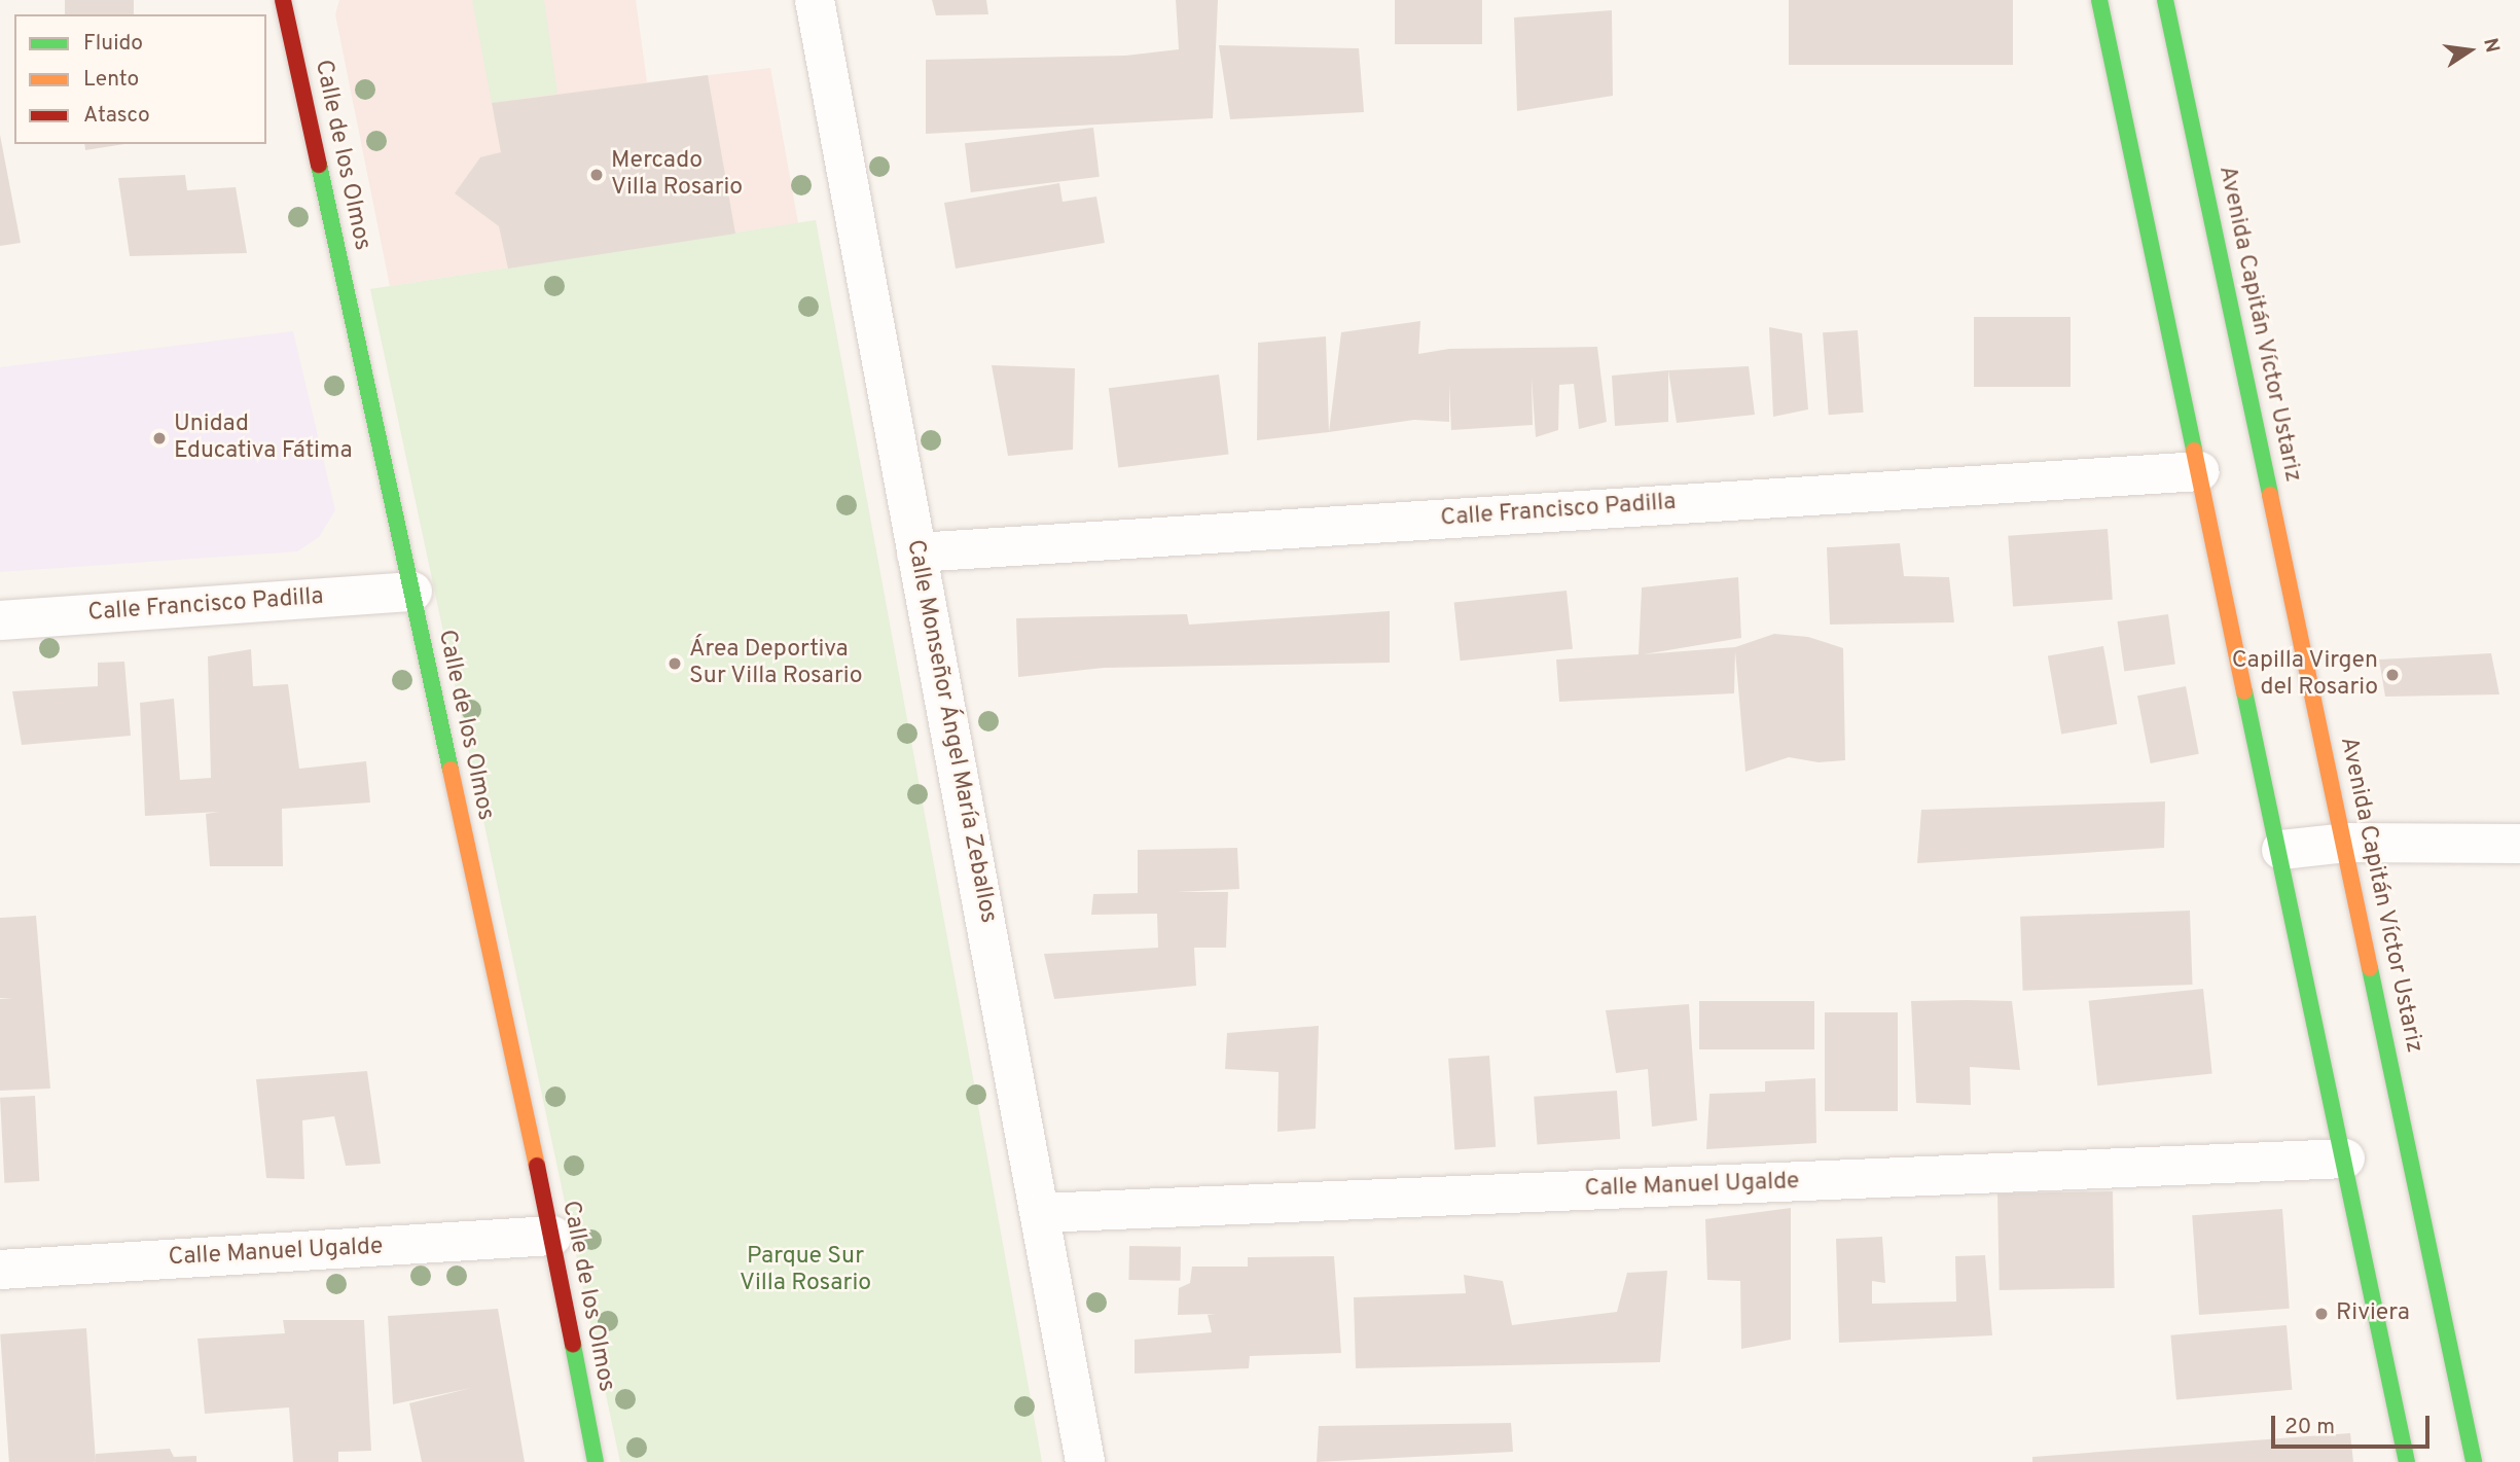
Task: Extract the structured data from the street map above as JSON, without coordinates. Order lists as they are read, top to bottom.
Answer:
{
  "streets": {
    "main road": ["Calle de los Olmos", "Avenida Capitán Víctor Ustariz"],
    "street": ["Calle Francisco Padilla", "Calle Monseñor Ángel María Zeballos", "Calle Manuel Ugalde"]
  },
  "crossings": [
    ["Calle de los Olmos", "Calle Francisco Padilla"],
    ["Calle de los Olmos", "Calle Manuel Ugalde"],
    ["Calle Francisco Padilla", "Calle Monseñor Ángel María Zeballos"],
    ["Calle Monseñor Ángel María Zeballos", "Calle Manuel Ugalde"]
  ],
  "parks": ["Parque Sur Villa Rosario"],
  "places": [
    "Mercado Villa Rosario",
    "Unidad Educativa Fátima",
    "Área Deportiva Sur Villa Rosario",
    "Capilla Virgen del Rosario",
    "Riviera"
  ],
  "legend": ["Fluido", "Lento", "Atasco"],
  "scale_bar": "20 m",
  "north": "right"
}
